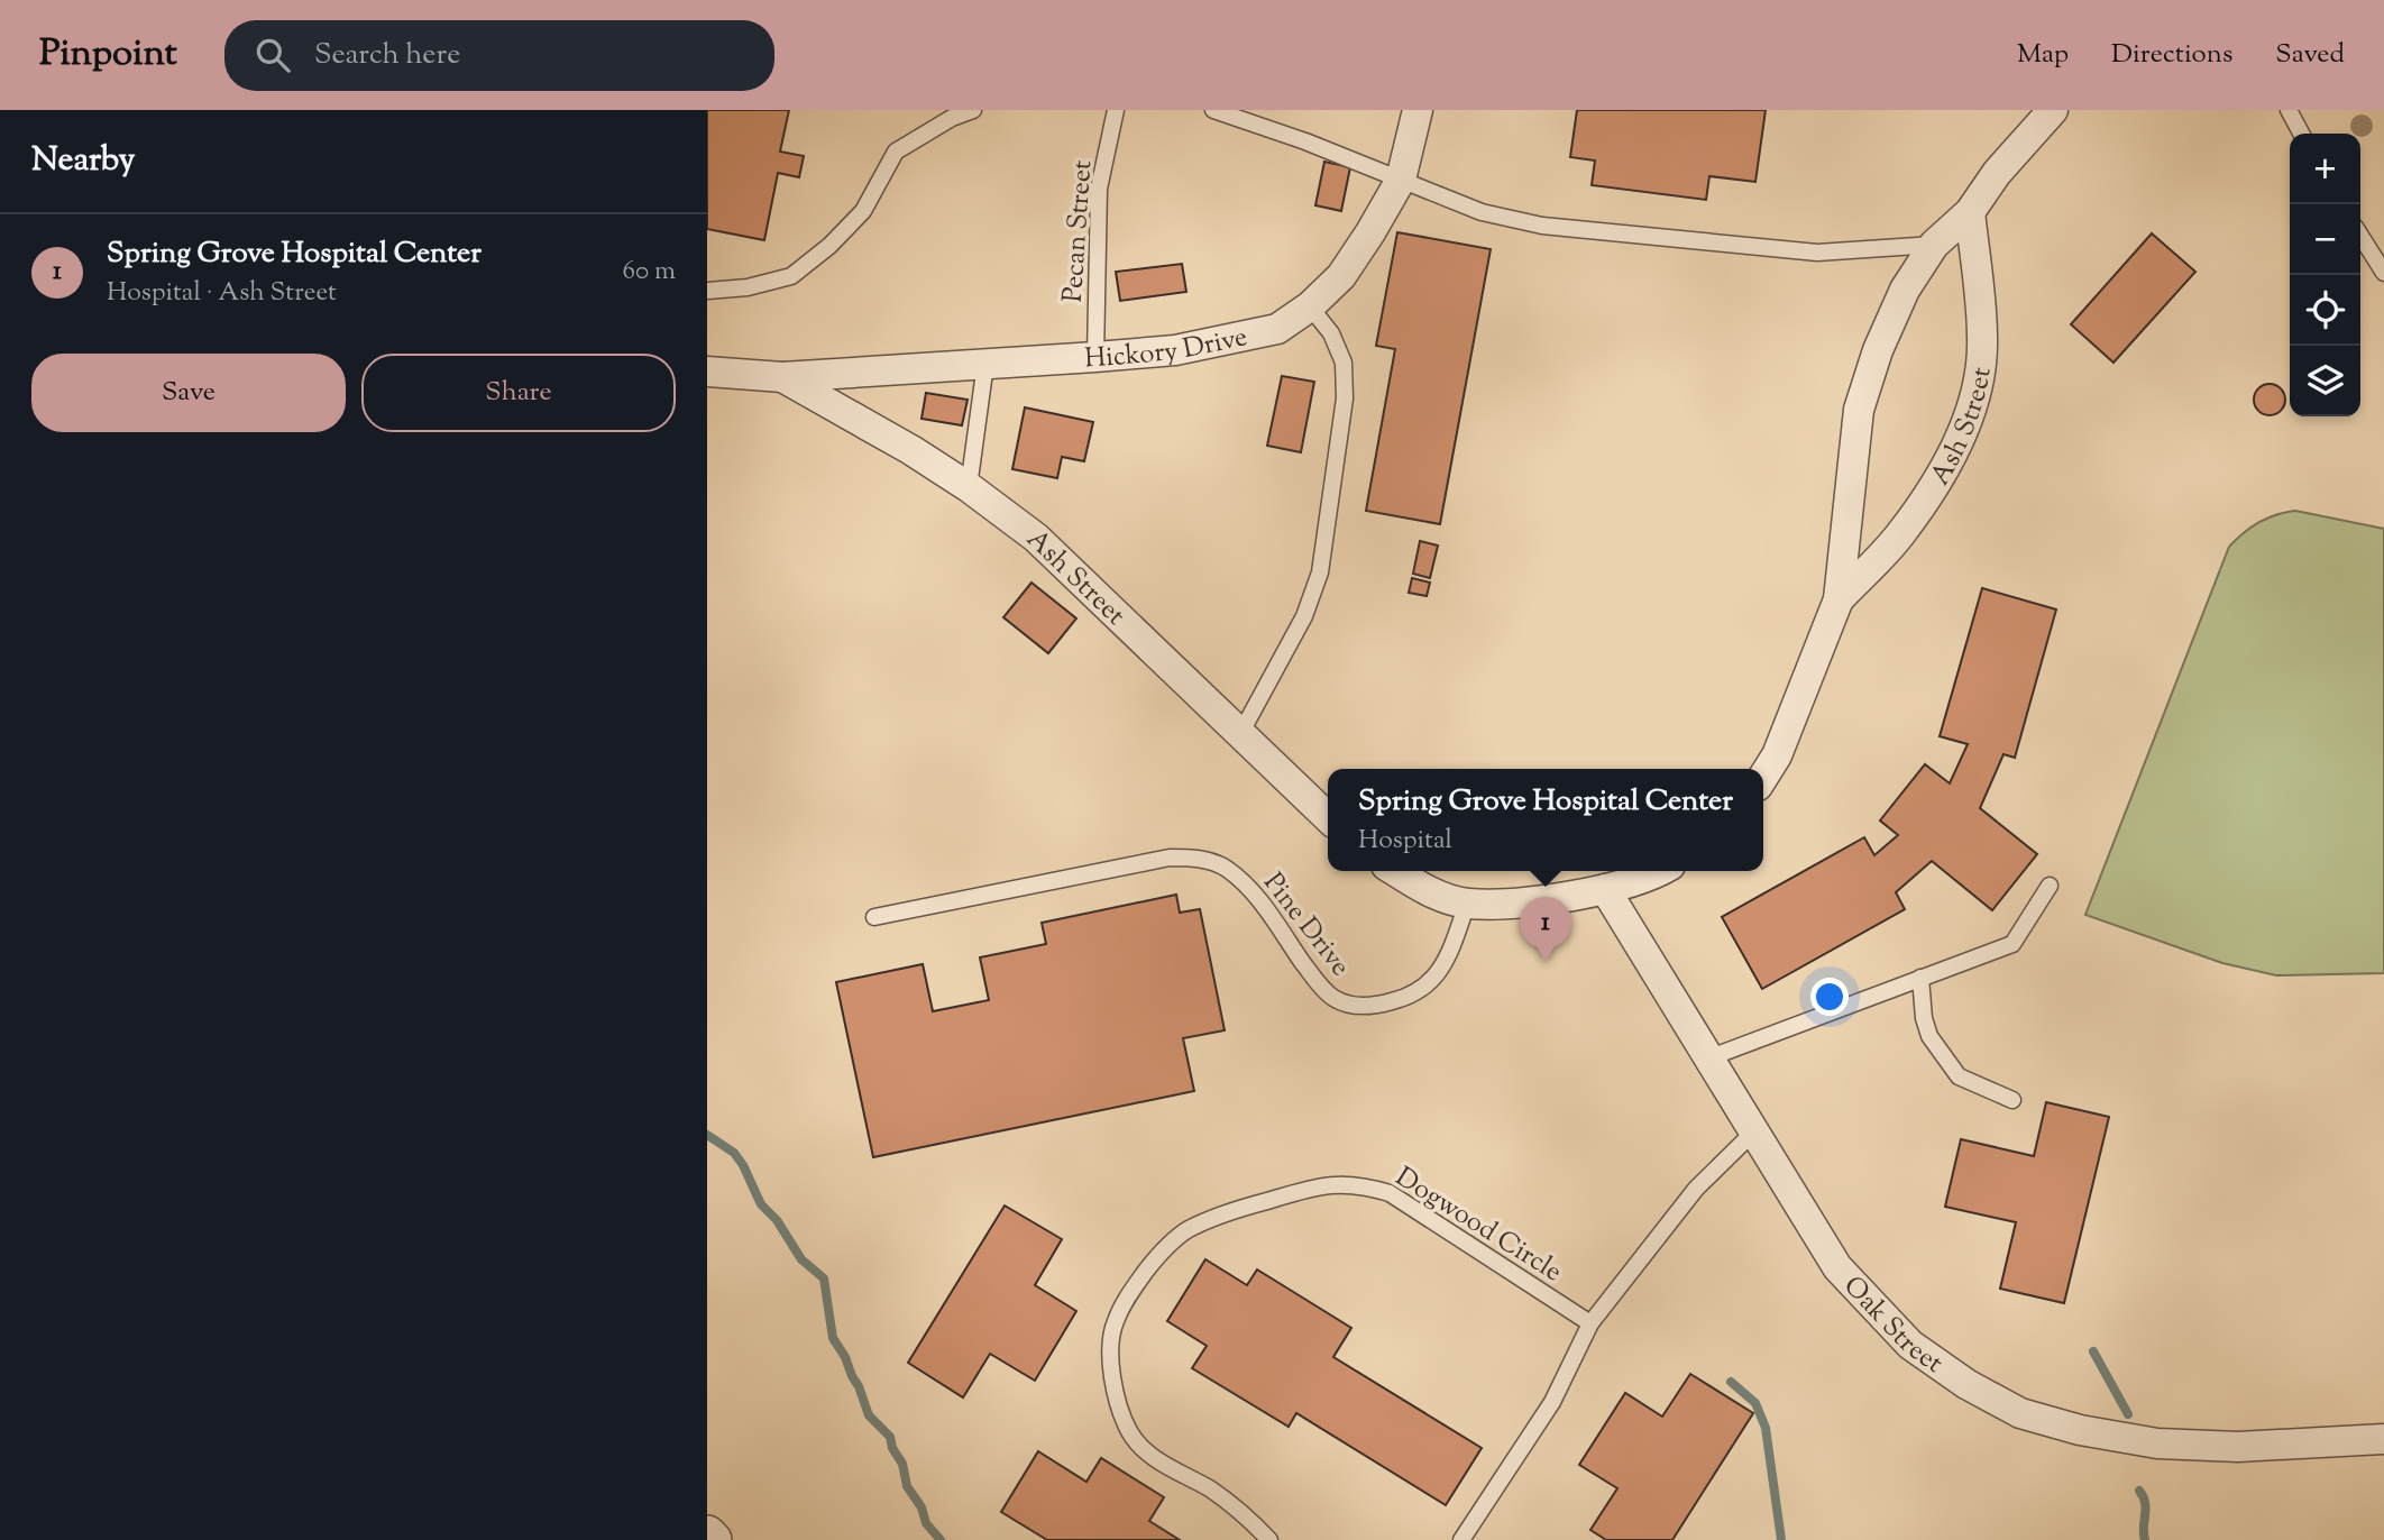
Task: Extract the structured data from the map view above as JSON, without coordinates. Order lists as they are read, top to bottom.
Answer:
{
  "streets": {
    "street": ["Hickory Drive", "Ash Street", "Oak Street"],
    "lane": ["Pecan Street", "Pine Drive", "Dogwood Circle"]
  },
  "crossings": [
    ["Pecan Street", "Hickory Drive"],
    ["Hickory Drive", "Ash Street"]
  ],
  "page": {
    "header": "Pinpoint",
    "search": "Search here",
    "nav": ["Map", "Directions", "Saved"],
    "heading": "Nearby",
    "map_buttons": ["+", "−"],
    "list": [
      {
        "mark": "1",
        "name": "Spring Grove Hospital Center",
        "note": "Hospital · Ash Street",
        "value": "60 m"
      }
    ],
    "buttons": ["Save", "Share"],
    "popup": ["Spring Grove Hospital Center", "Hospital"],
    "pins": "1"
  }
}
